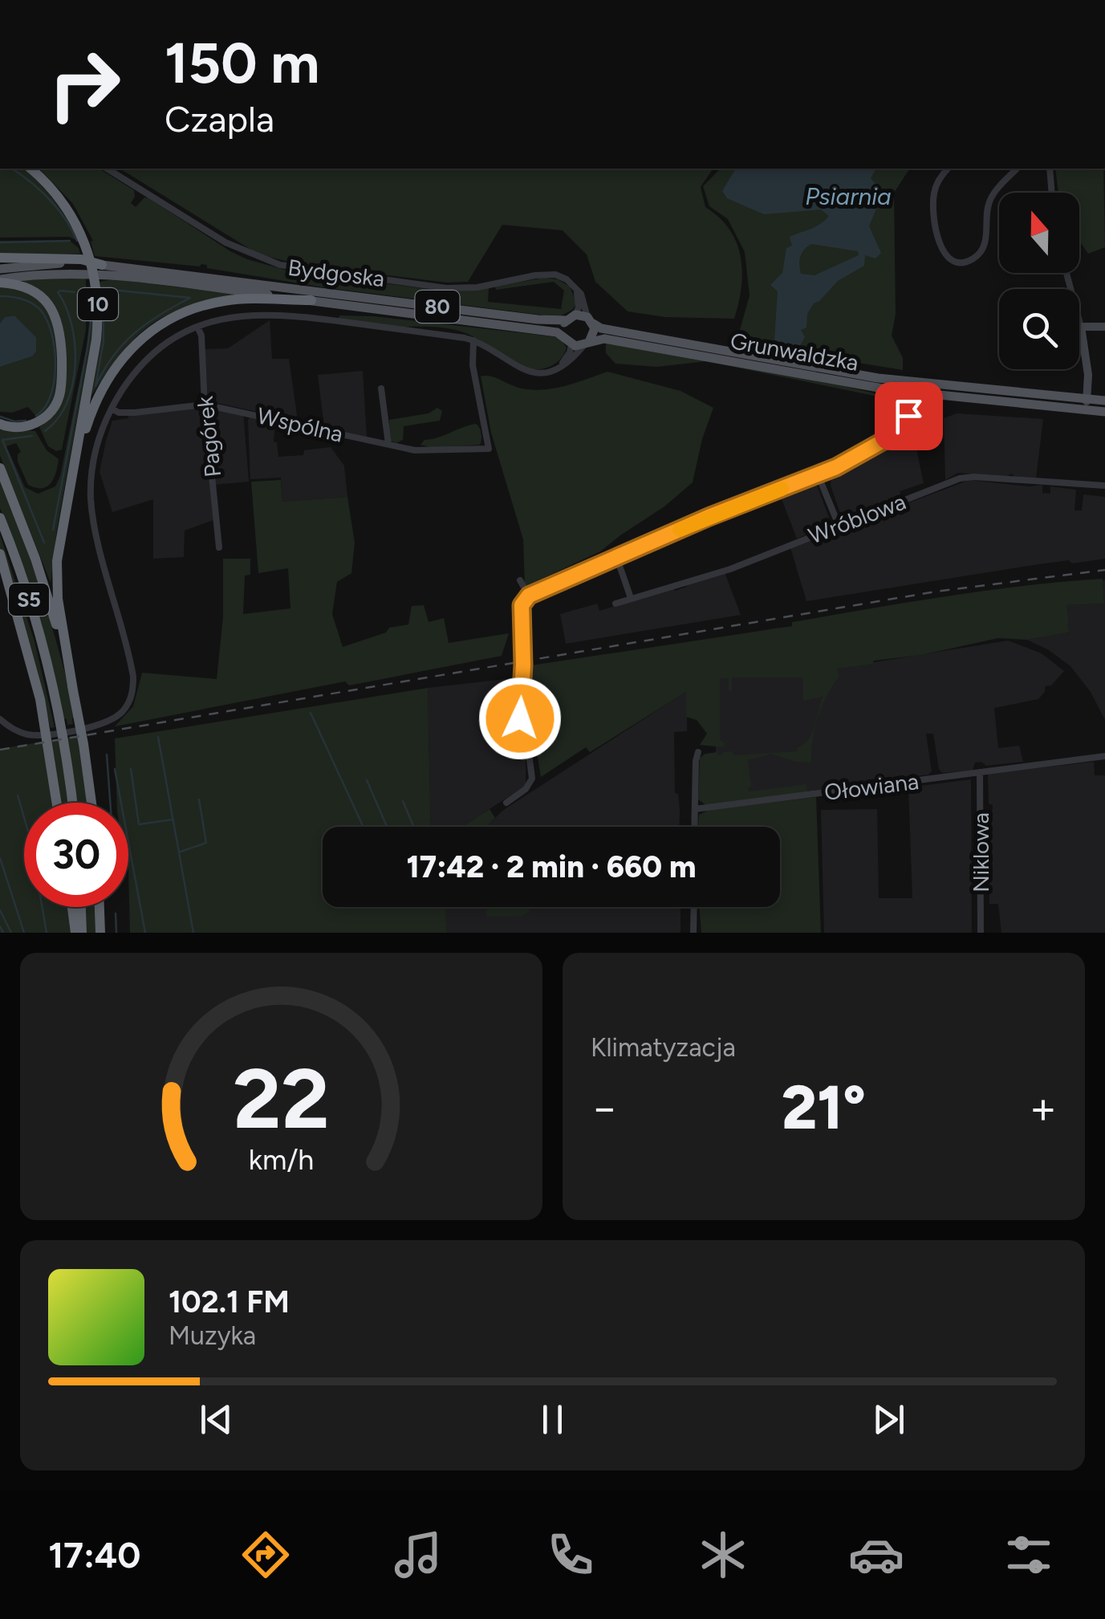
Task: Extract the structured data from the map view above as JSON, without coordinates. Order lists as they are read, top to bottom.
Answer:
{
  "streets": {
    "highway": ["10", "S5"],
    "main road": ["Bydgoska", "80", "Grunwaldzka"],
    "street": [
      "Wspólna",
      "Pagórek",
      "Wróblowa",
      "Ołowiana",
      "Niklowa"
    ]
  },
  "crossings": [
    ["Bydgoska", "80"],
    ["10", "S5"],
    ["80", "Grunwaldzka"],
    ["Wspólna", "Pagórek"],
    ["Ołowiana", "Niklowa"]
  ],
  "water": ["Psiarnia"],
  "north": "top",
  "page": {
    "turn": ["150 m", "Czapla"],
    "limit": "30",
    "trip": "17:42 · 2 min · 660 m",
    "tile": "Klimatyzacja",
    "heat": ["−", "21°", "+"],
    "song": ["102.1 FM", "Muzyka"],
    "tabs": "17:40",
    "gauge": ["22", "km/h"]
  }
}
